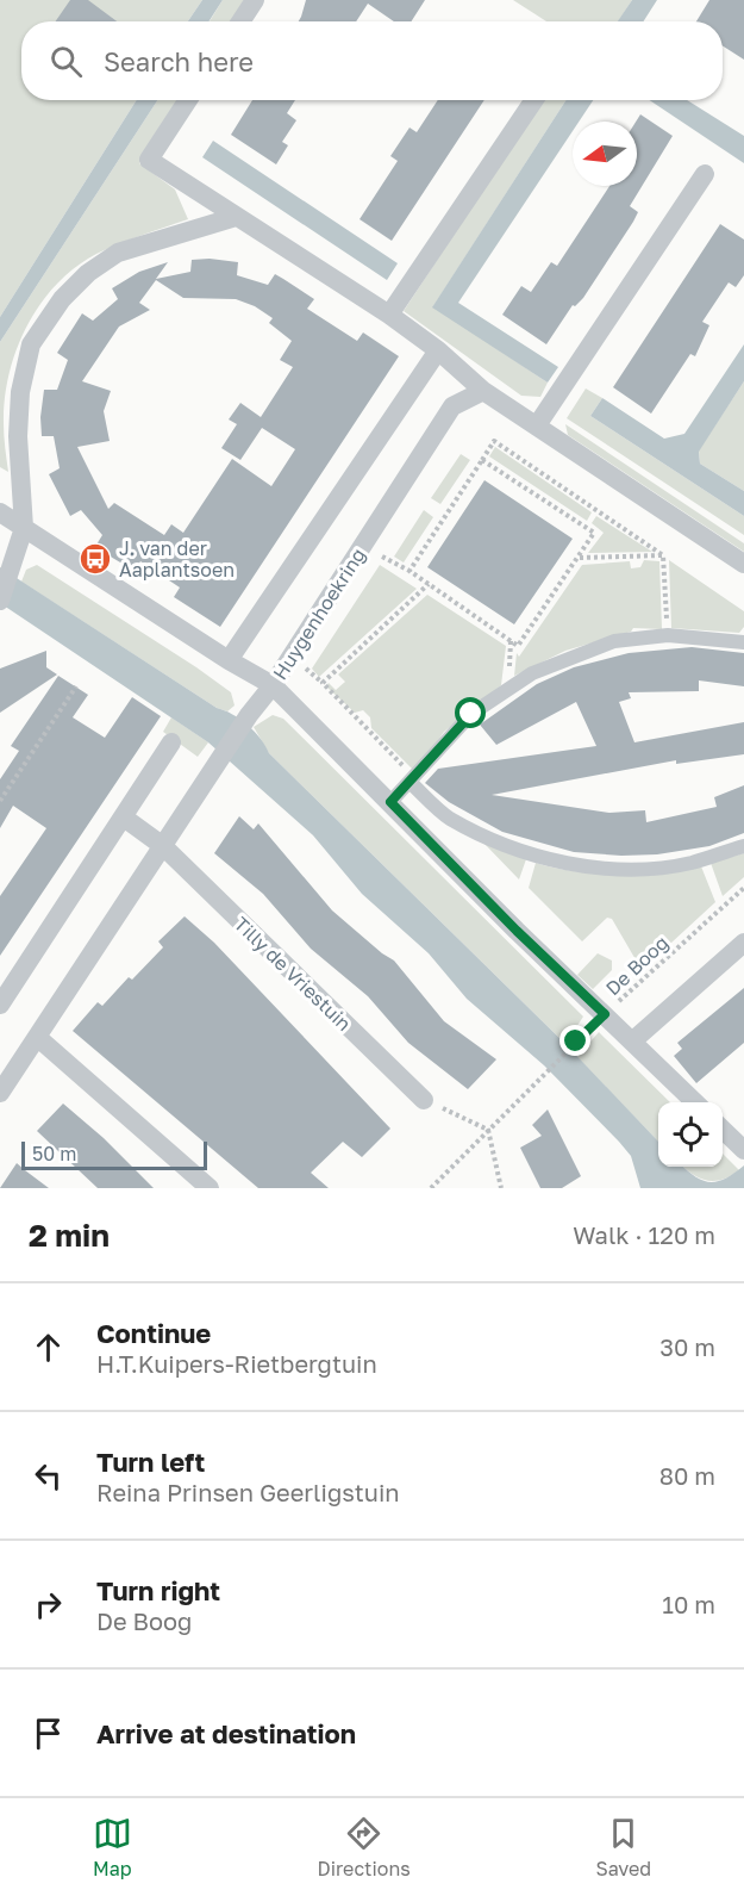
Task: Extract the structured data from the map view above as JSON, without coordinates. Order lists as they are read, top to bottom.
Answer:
{
  "streets": {
    "street": ["Huygenhoekring", "Tilly de Vriestuin"],
    "path": ["De Boog"]
  },
  "crossings": [
    ["Huygenhoekring", "Tilly de Vriestuin"]
  ],
  "places": {
    "bus stop": ["J. van der Aaplantsoen"]
  },
  "scale_bar": "50 m",
  "north": "left",
  "page": {
    "search": "Search here",
    "scale": "50 m",
    "heading": ["2 min", "Walk · 120 m"],
    "list": [
      ["Continue", "H.T.Kuipers-Rietbergtuin", "30 m"],
      ["Turn left", "Reina Prinsen Geerligstuin", "80 m"],
      ["Turn right", "De Boog", "10 m"],
      "Arrive at destination"
    ],
    "nav": ["Map", "Directions", "Saved"]
  }
}
